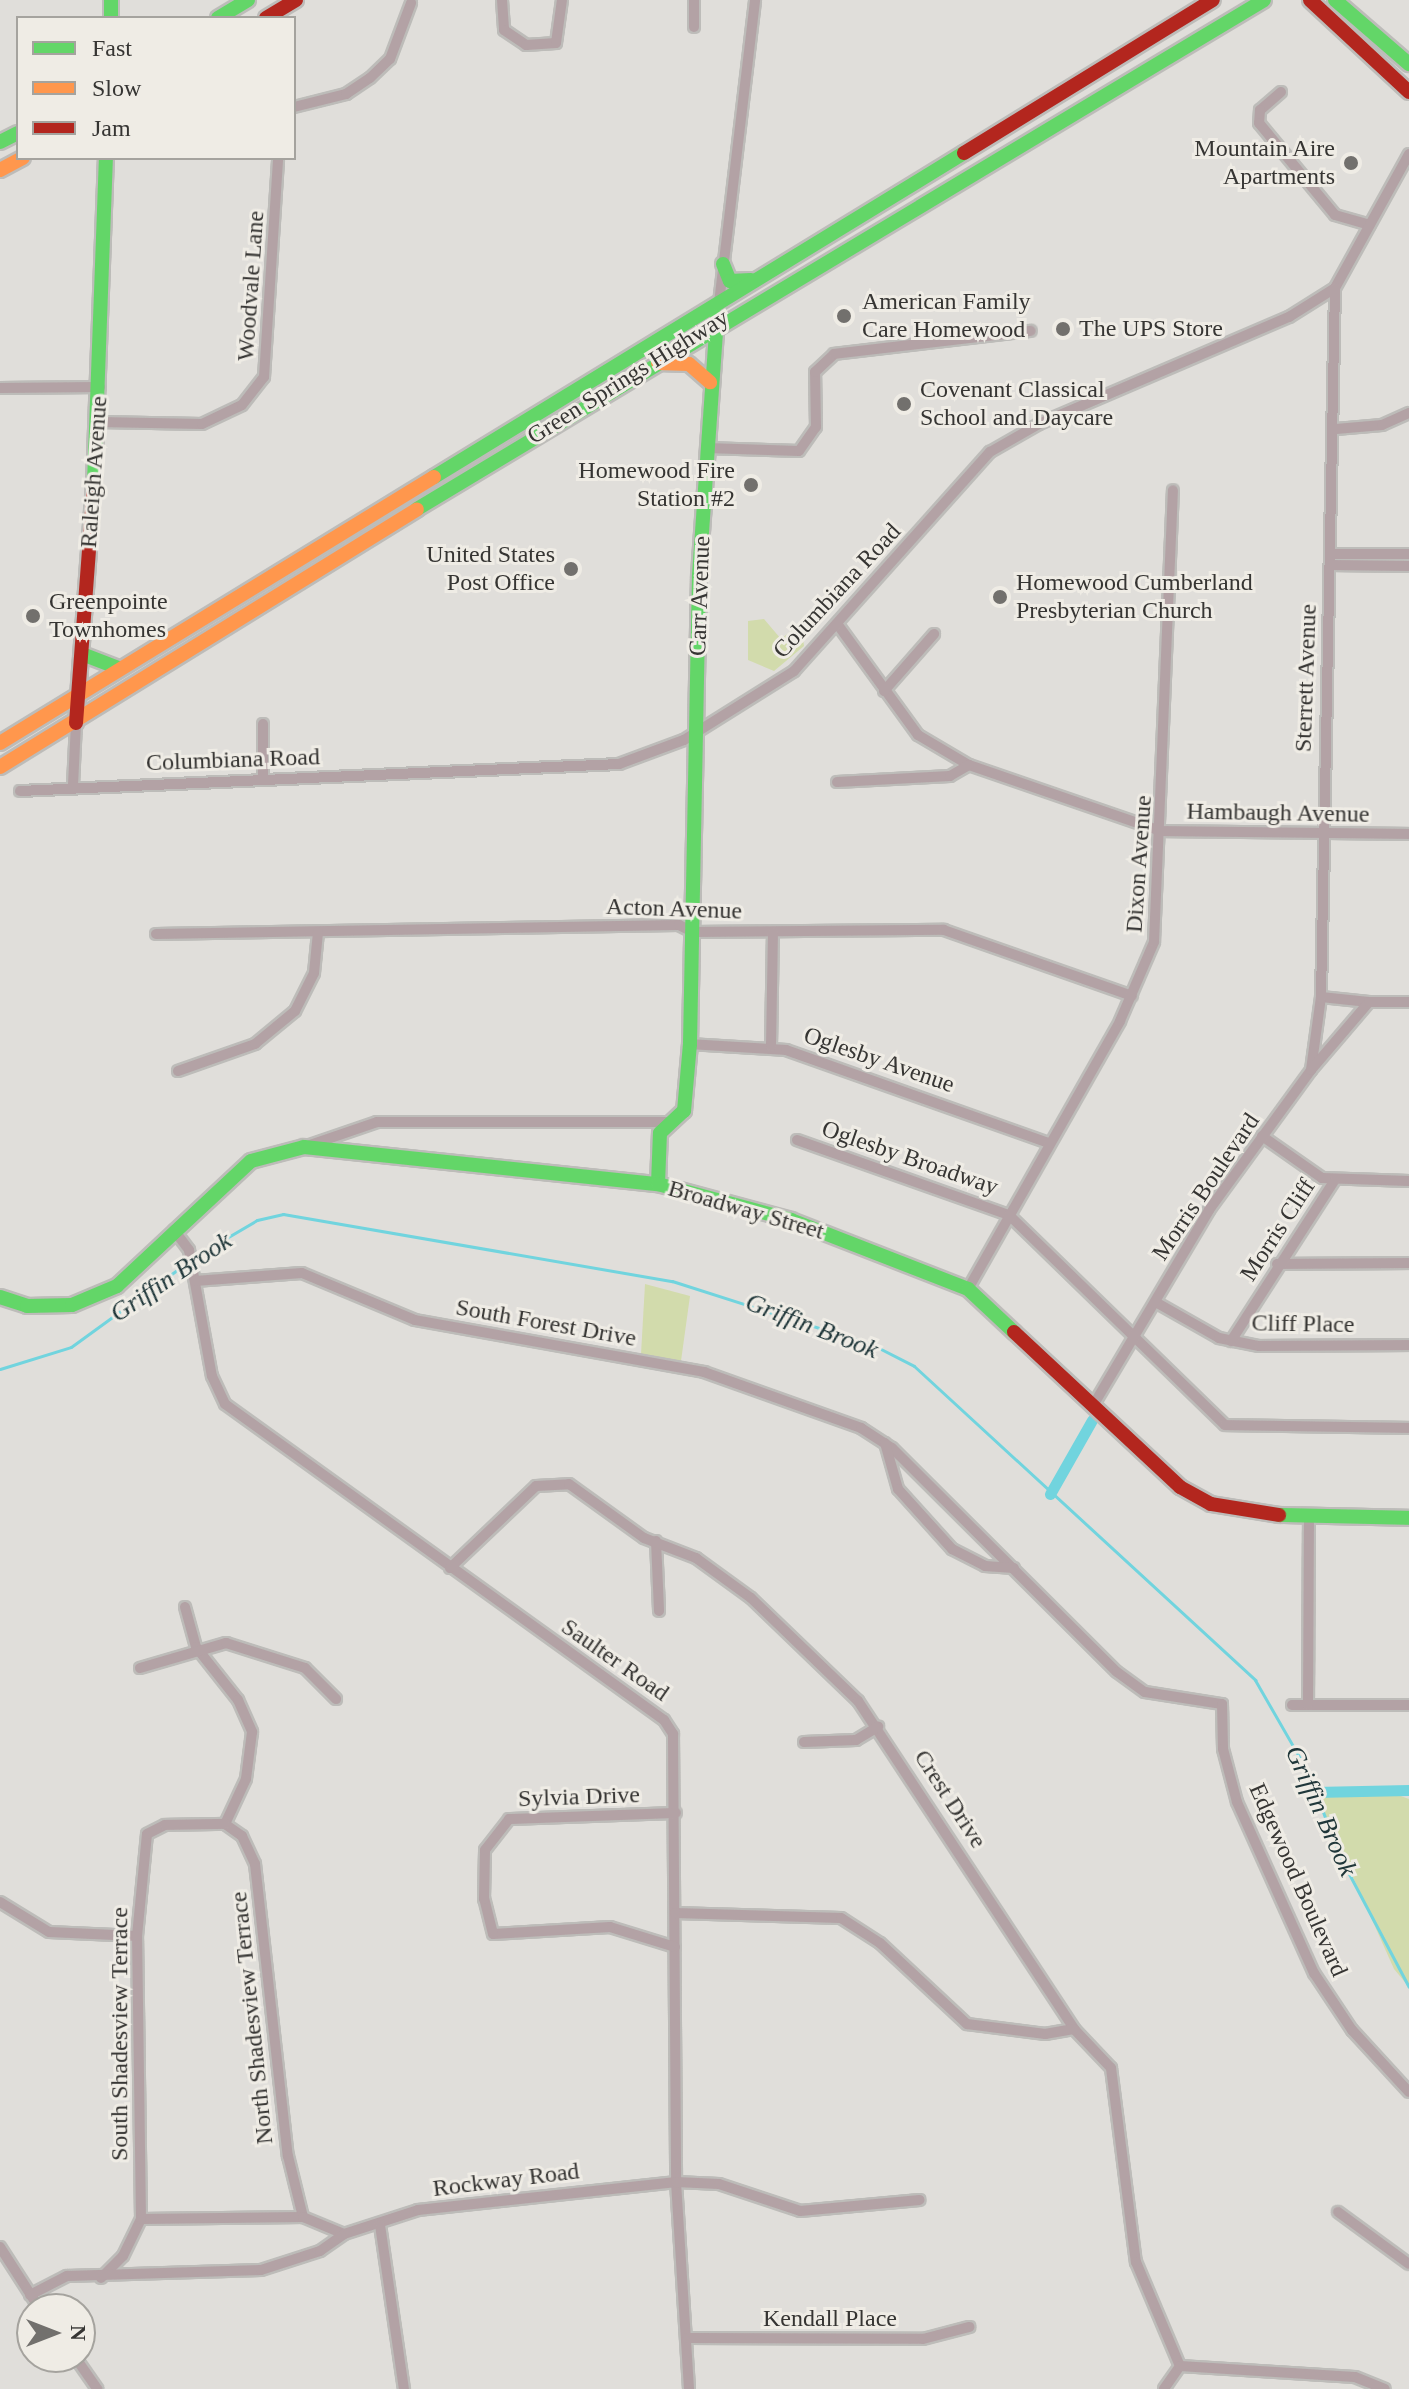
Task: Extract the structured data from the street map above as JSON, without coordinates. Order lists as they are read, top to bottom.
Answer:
{
  "streets": {
    "main road": [
      "Green Springs Highway",
      "Raleigh Avenue",
      "Carr Avenue",
      "Broadway Street"
    ],
    "street": [
      "Woodvale Lane",
      "Columbiana Road",
      "Sterrett Avenue",
      "Hambaugh Avenue",
      "Dixon Avenue",
      "Acton Avenue",
      "Oglesby Avenue",
      "Oglesby Broadway",
      "Morris Boulevard",
      "Morris Cliff",
      "South Forest Drive",
      "Cliff Place",
      "Saulter Road",
      "Sylvia Drive",
      "Crest Drive",
      "Edgewood Boulevard",
      "North Shadesview Terrace",
      "South Shadesview Terrace",
      "Rockway Road",
      "Kendall Place"
    ]
  },
  "crossings": [
    ["Woodvale Lane", "Raleigh Avenue"],
    ["Green Springs Highway", "Raleigh Avenue"],
    ["Green Springs Highway", "Carr Avenue"],
    ["Raleigh Avenue", "Columbiana Road"],
    ["Columbiana Road", "Carr Avenue"],
    ["Columbiana Road", "Sterrett Avenue"],
    ["Columbiana Road", "Hambaugh Avenue"],
    ["Carr Avenue", "Acton Avenue"],
    ["Carr Avenue", "Oglesby Avenue"],
    ["Carr Avenue", "Broadway Street"],
    ["Sterrett Avenue", "Hambaugh Avenue"],
    ["Sterrett Avenue", "Morris Boulevard"],
    ["Hambaugh Avenue", "Dixon Avenue"],
    ["Dixon Avenue", "Acton Avenue"],
    ["Dixon Avenue", "Oglesby Avenue"],
    ["Dixon Avenue", "Oglesby Broadway"],
    ["Dixon Avenue", "Broadway Street"],
    ["Morris Boulevard", "Broadway Street"],
    ["Morris Boulevard", "Cliff Place"],
    ["Broadway Street", "Saulter Road"],
    ["Morris Cliff", "Cliff Place"],
    ["South Forest Drive", "Saulter Road"],
    ["South Forest Drive", "Edgewood Boulevard"],
    ["Saulter Road", "Sylvia Drive"],
    ["Saulter Road", "Crest Drive"],
    ["Saulter Road", "Rockway Road"],
    ["Saulter Road", "Kendall Place"],
    ["North Shadesview Terrace", "South Shadesview Terrace"]
  ],
  "water": ["Griffin Brook"],
  "places": [
    "Mountain Aire Apartments",
    "American Family Care Homewood",
    "The UPS Store",
    "Covenant Classical School and Daycare",
    "Homewood Fire Station #2",
    "United States Post Office",
    "Homewood Cumberland Presbyterian Church",
    "Greenpointe Townhomes"
  ],
  "legend": ["Fast", "Slow", "Jam"],
  "north": "right"
}
